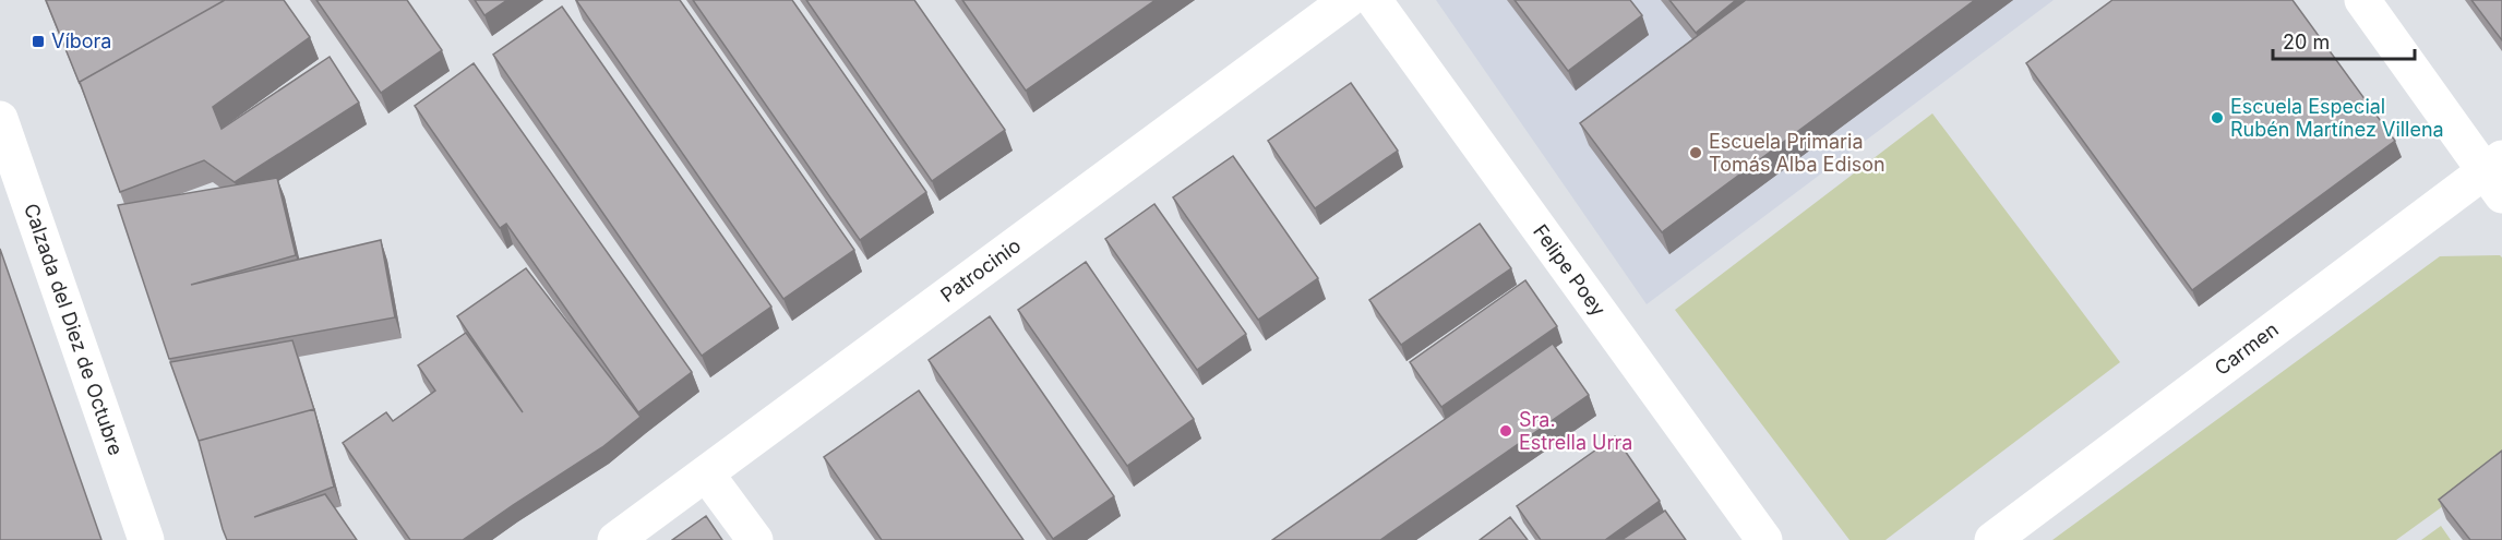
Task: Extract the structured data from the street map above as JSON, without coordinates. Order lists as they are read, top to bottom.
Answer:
{
  "streets": {
    "street": [
      "Patrocinio",
      "Felipe Poey",
      "Calzada del Diez de Octubre",
      "Carmen"
    ]
  },
  "places": {
    "transit": ["Víbora"],
    "other": ["Escuela Especial Rubén Martínez Villena", "Escuela Primaria Tomás Alba Edison", "Sra. Estrella Urra"]
  },
  "scale_bar": "20 m"
}
